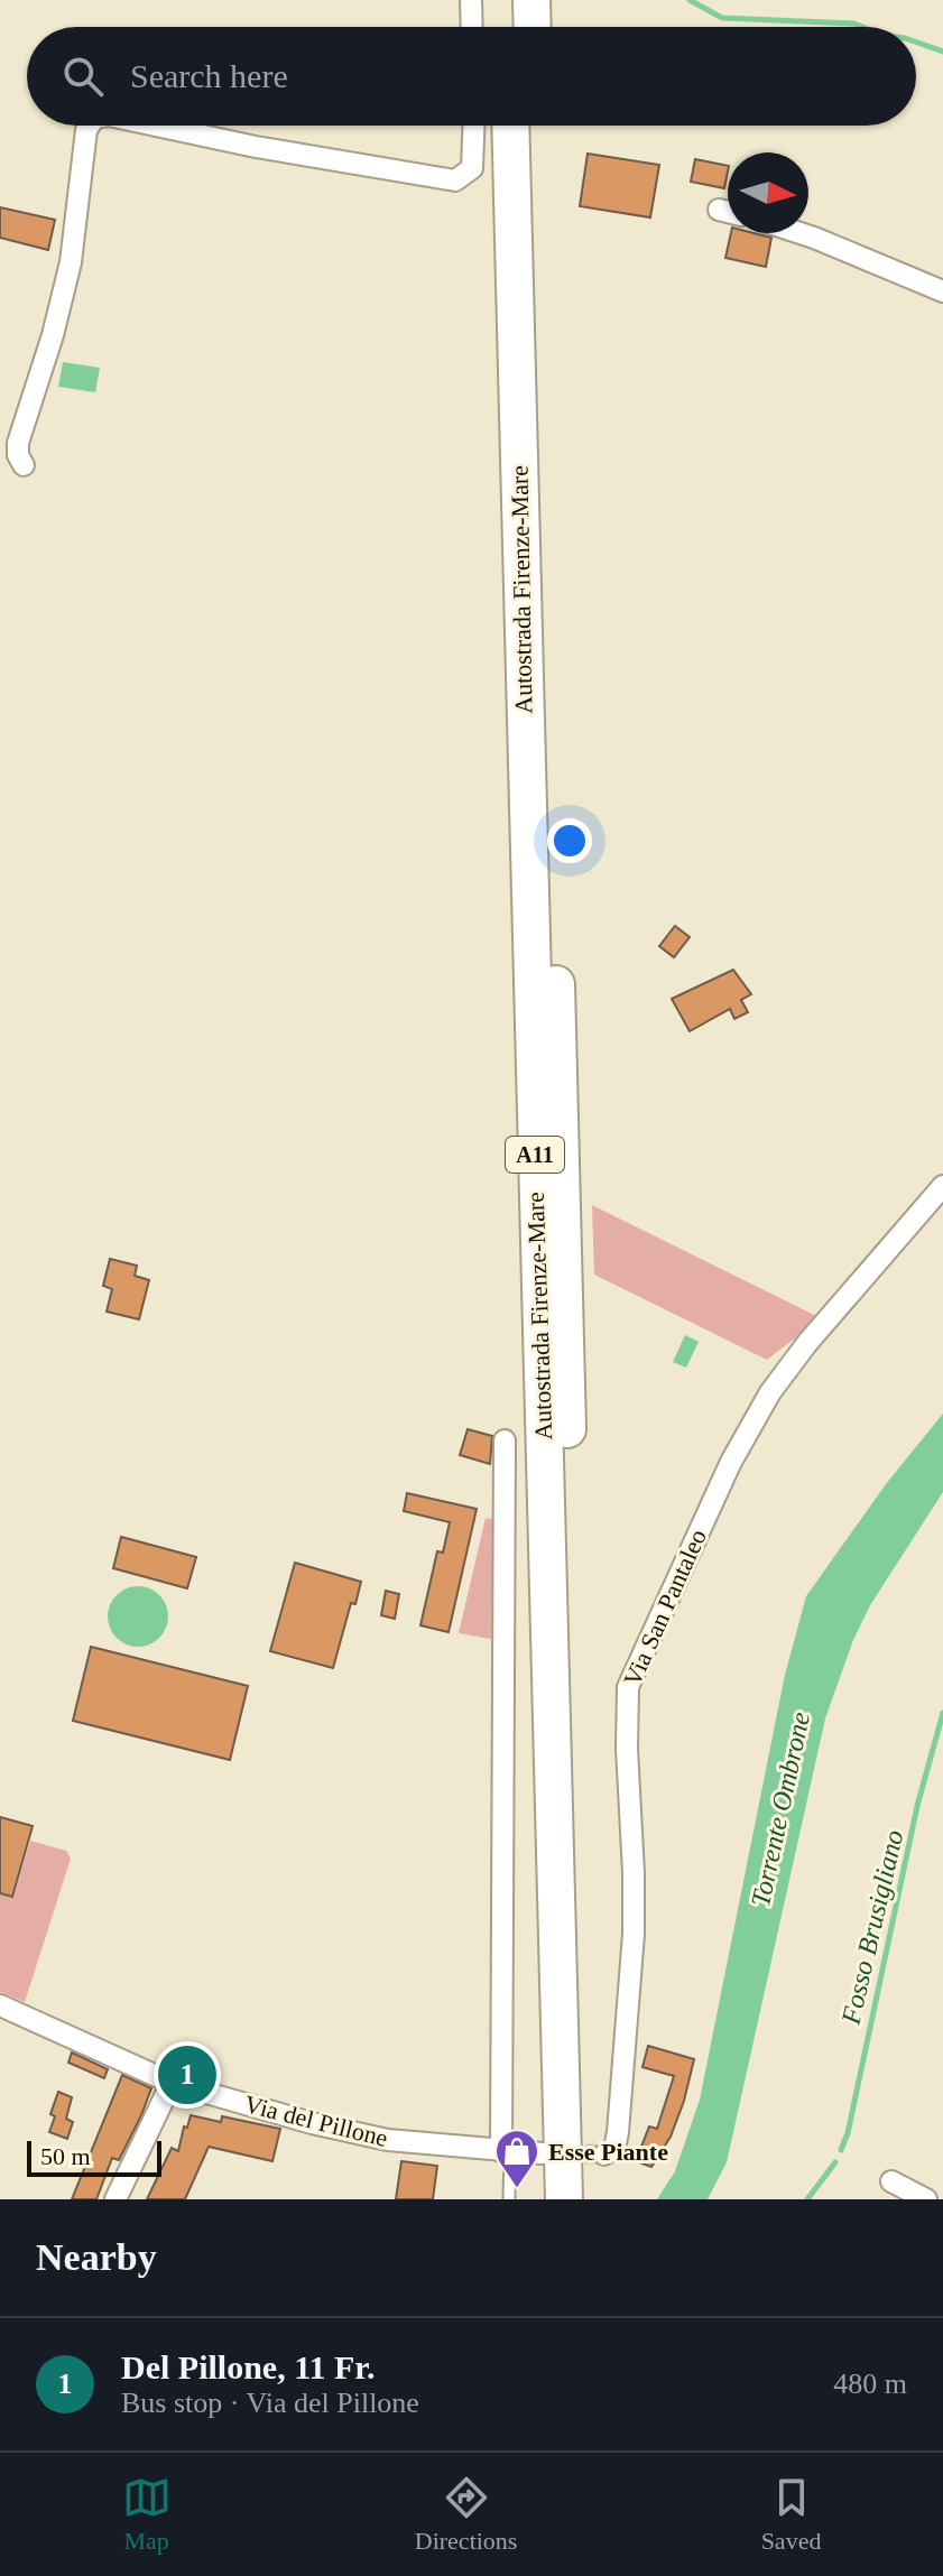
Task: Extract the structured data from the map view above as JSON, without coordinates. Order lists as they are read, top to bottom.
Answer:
{
  "streets": {
    "highway": ["Autostrada Firenze-Mare", "A11"],
    "street": ["Via San Pantaleo", "Via del Pillone"]
  },
  "water": ["Torrente Ombrone", "Fosso Brusigliano"],
  "places": {
    "shop": ["Esse Piante"]
  },
  "scale_bar": "50 m",
  "north": "right",
  "page": {
    "search": "Search here",
    "pins": "1",
    "scale": "50 m",
    "heading": "Nearby",
    "list": [
      {
        "mark": "1",
        "name": "Del Pillone, 11 Fr.",
        "note": "Bus stop · Via del Pillone",
        "value": "480 m"
      }
    ],
    "nav": ["Map", "Directions", "Saved"]
  }
}
